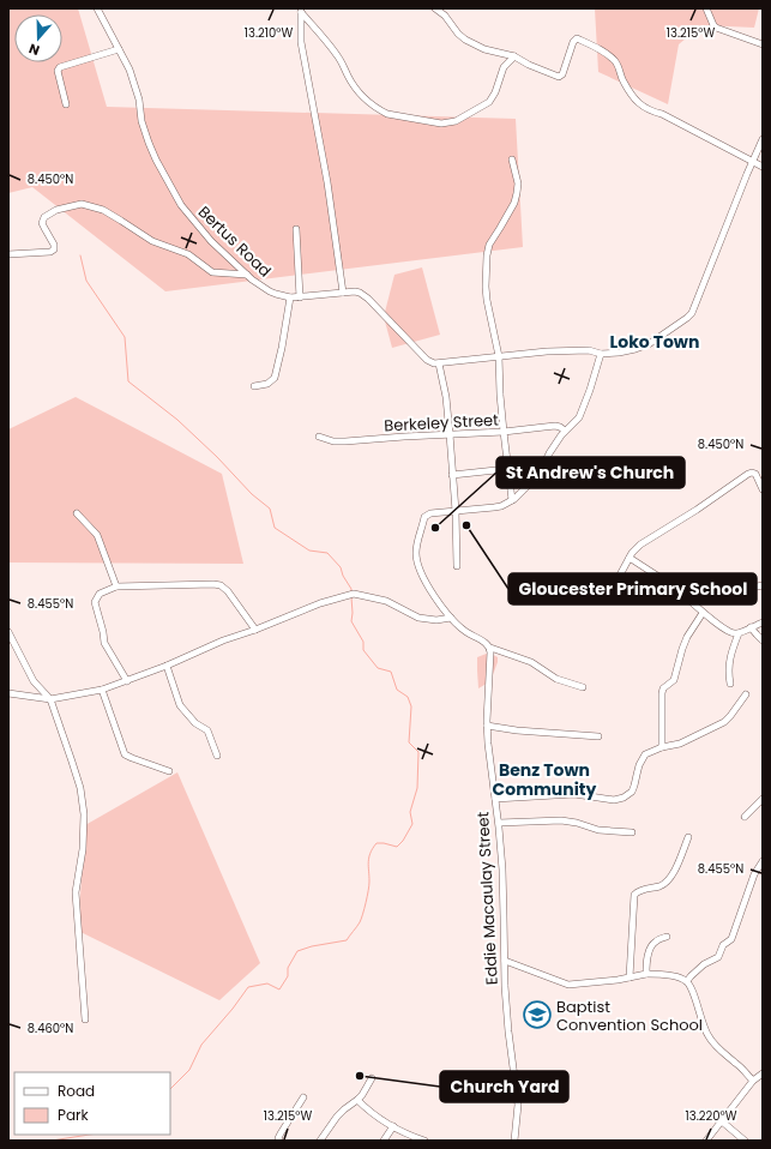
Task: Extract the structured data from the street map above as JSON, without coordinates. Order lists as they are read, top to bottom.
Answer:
{
  "streets": {
    "street": ["Bertus Road", "Berkeley Street", "Eddie Macaulay Street"]
  },
  "districts": ["Loko Town", "Benz Town Community"],
  "places": {
    "other": ["Gloucester Primary School", "St Andrew's Church", "Church Yard"],
    "school or university": ["Baptist Convention School"]
  },
  "legend": ["Road", "Park"],
  "north": "bottom",
  "coordinates": [
    "13.210°W",
    "13.215°W",
    "8.450°N",
    "8.455°N",
    "8.460°N",
    "13.220°W"
  ]
}
